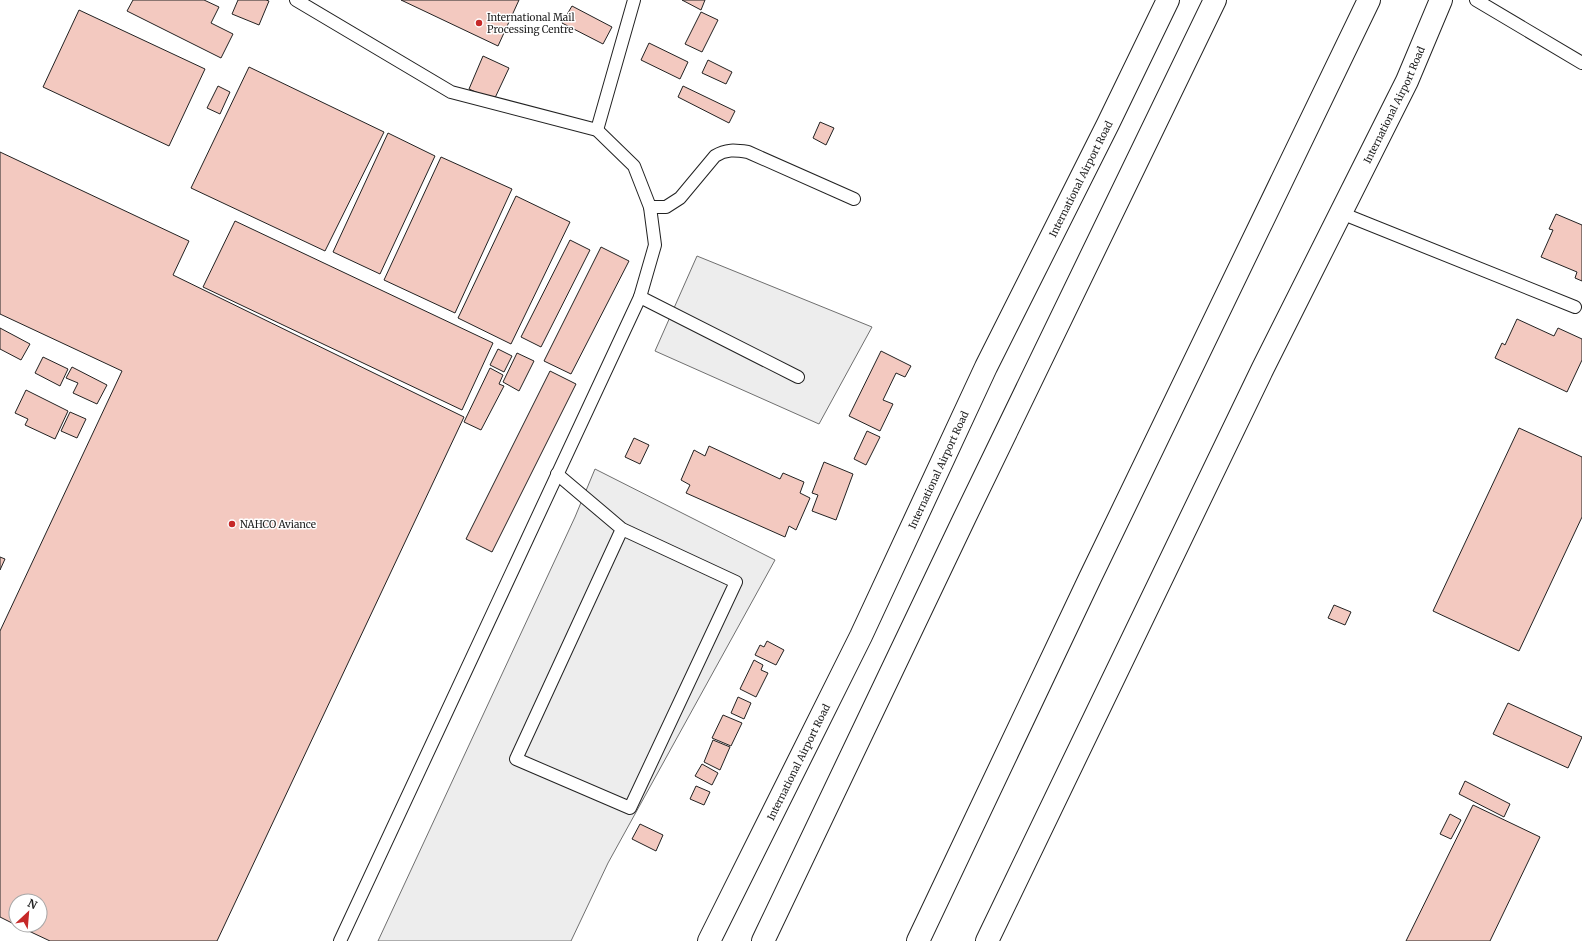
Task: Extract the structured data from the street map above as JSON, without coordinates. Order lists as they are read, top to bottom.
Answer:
{
  "streets": {
    "main road": ["International Airport Road"]
  },
  "places": ["International Mail Processing Centre", "NAHCO Aviance"],
  "north": "top right"
}
